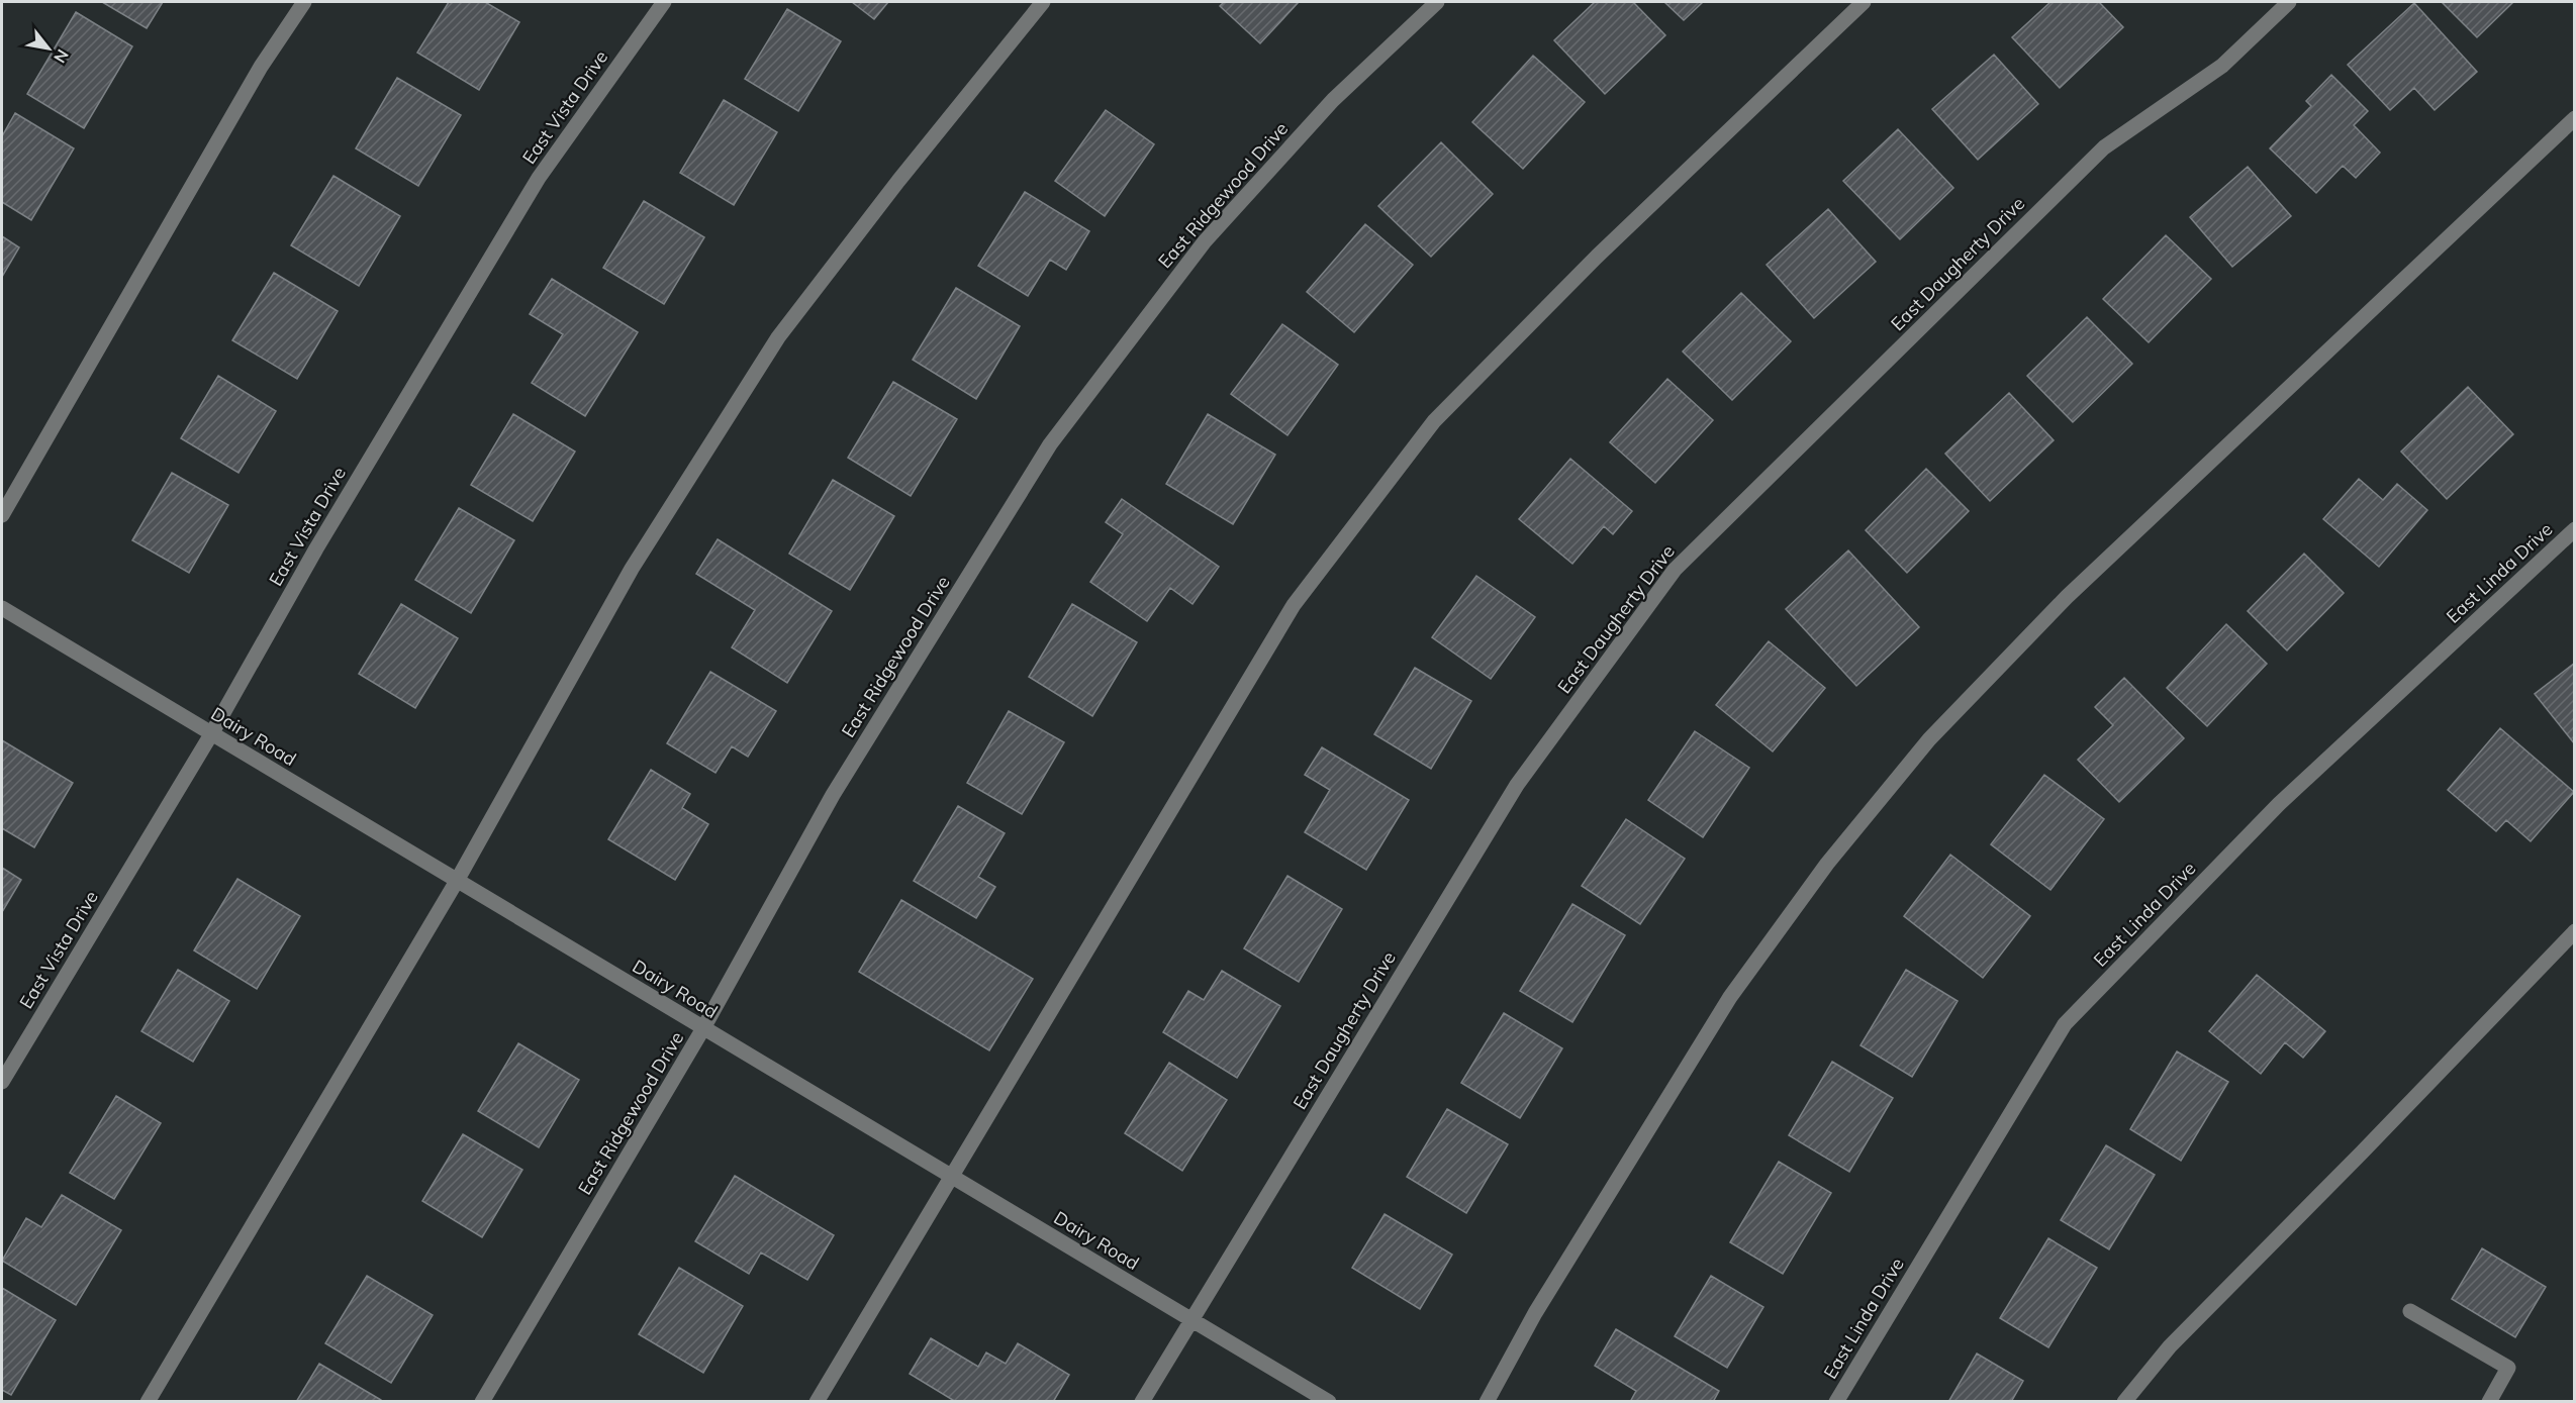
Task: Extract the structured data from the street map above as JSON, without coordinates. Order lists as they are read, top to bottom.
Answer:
{
  "streets": {
    "street": [
      "East Vista Drive",
      "East Ridgewood Drive",
      "East Daugherty Drive",
      "East Linda Drive",
      "Dairy Road"
    ]
  },
  "crossings": [
    ["East Vista Drive", "Dairy Road"],
    ["East Ridgewood Drive", "Dairy Road"],
    ["East Daugherty Drive", "Dairy Road"]
  ],
  "north": "bottom right"
}
